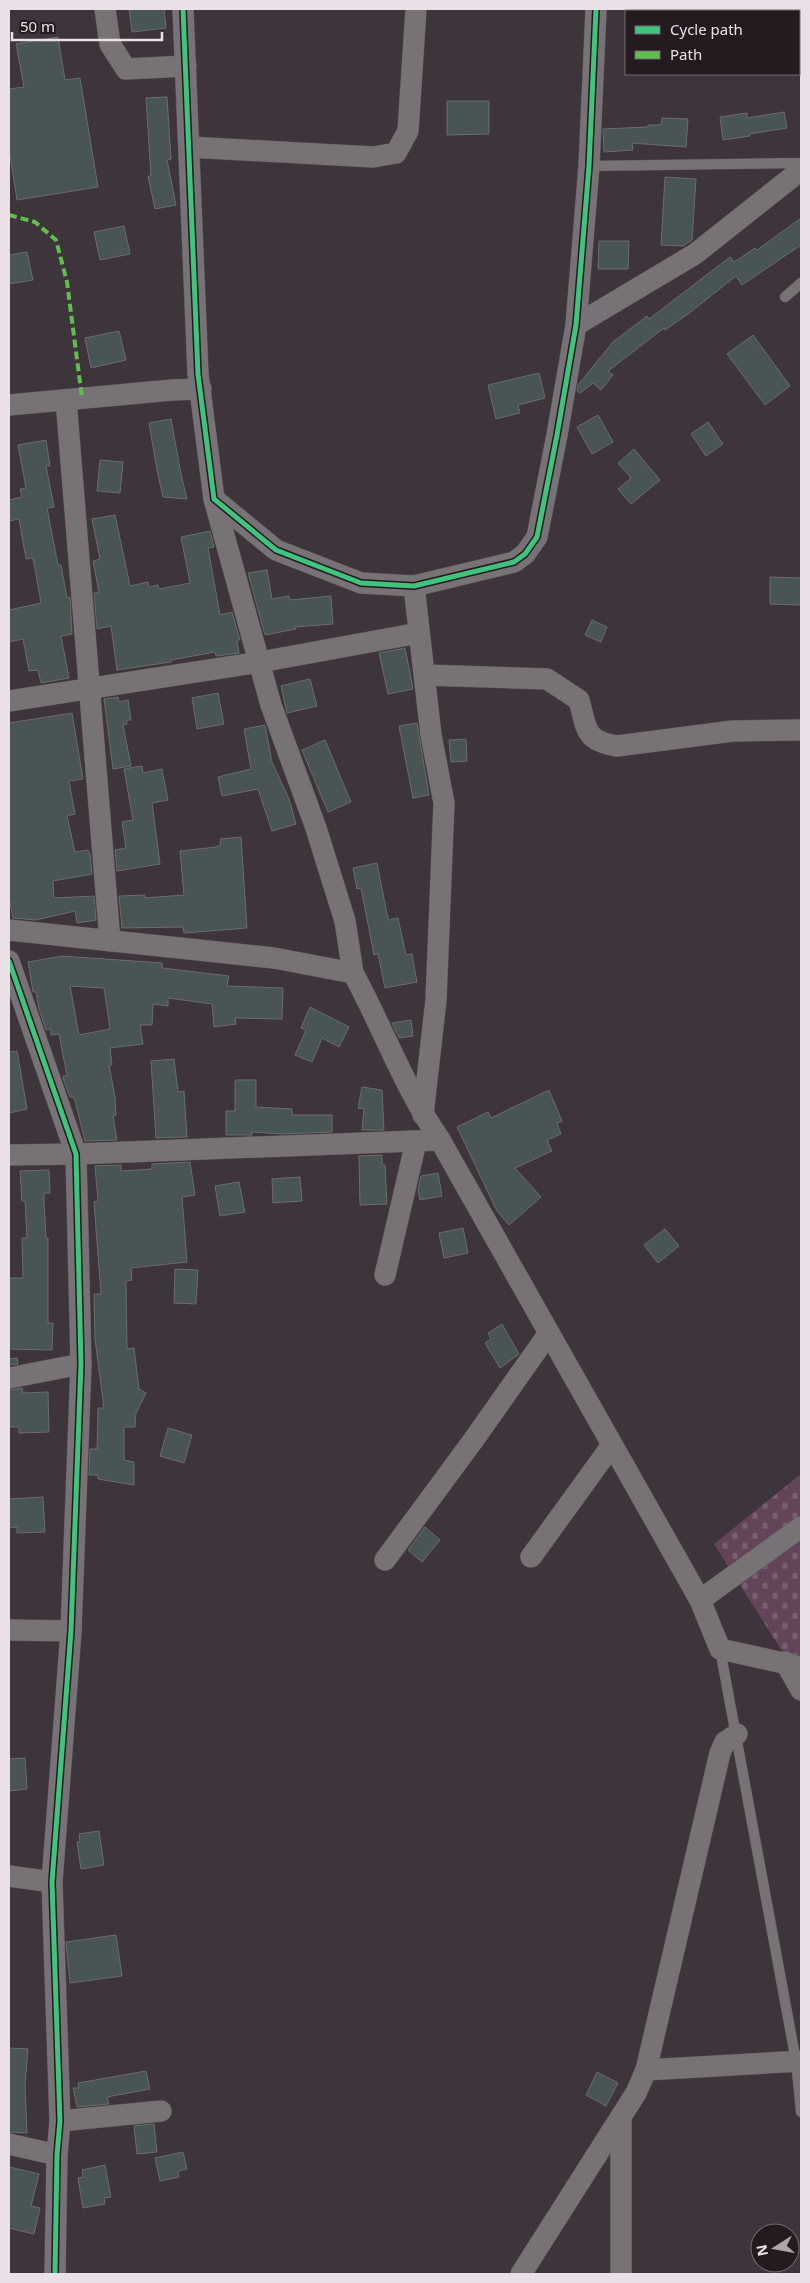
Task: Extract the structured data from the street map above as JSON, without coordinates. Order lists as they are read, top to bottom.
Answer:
{
  "legend": ["Cycle path", "Path"],
  "scale_bar": "50 m",
  "north": "left"
}
